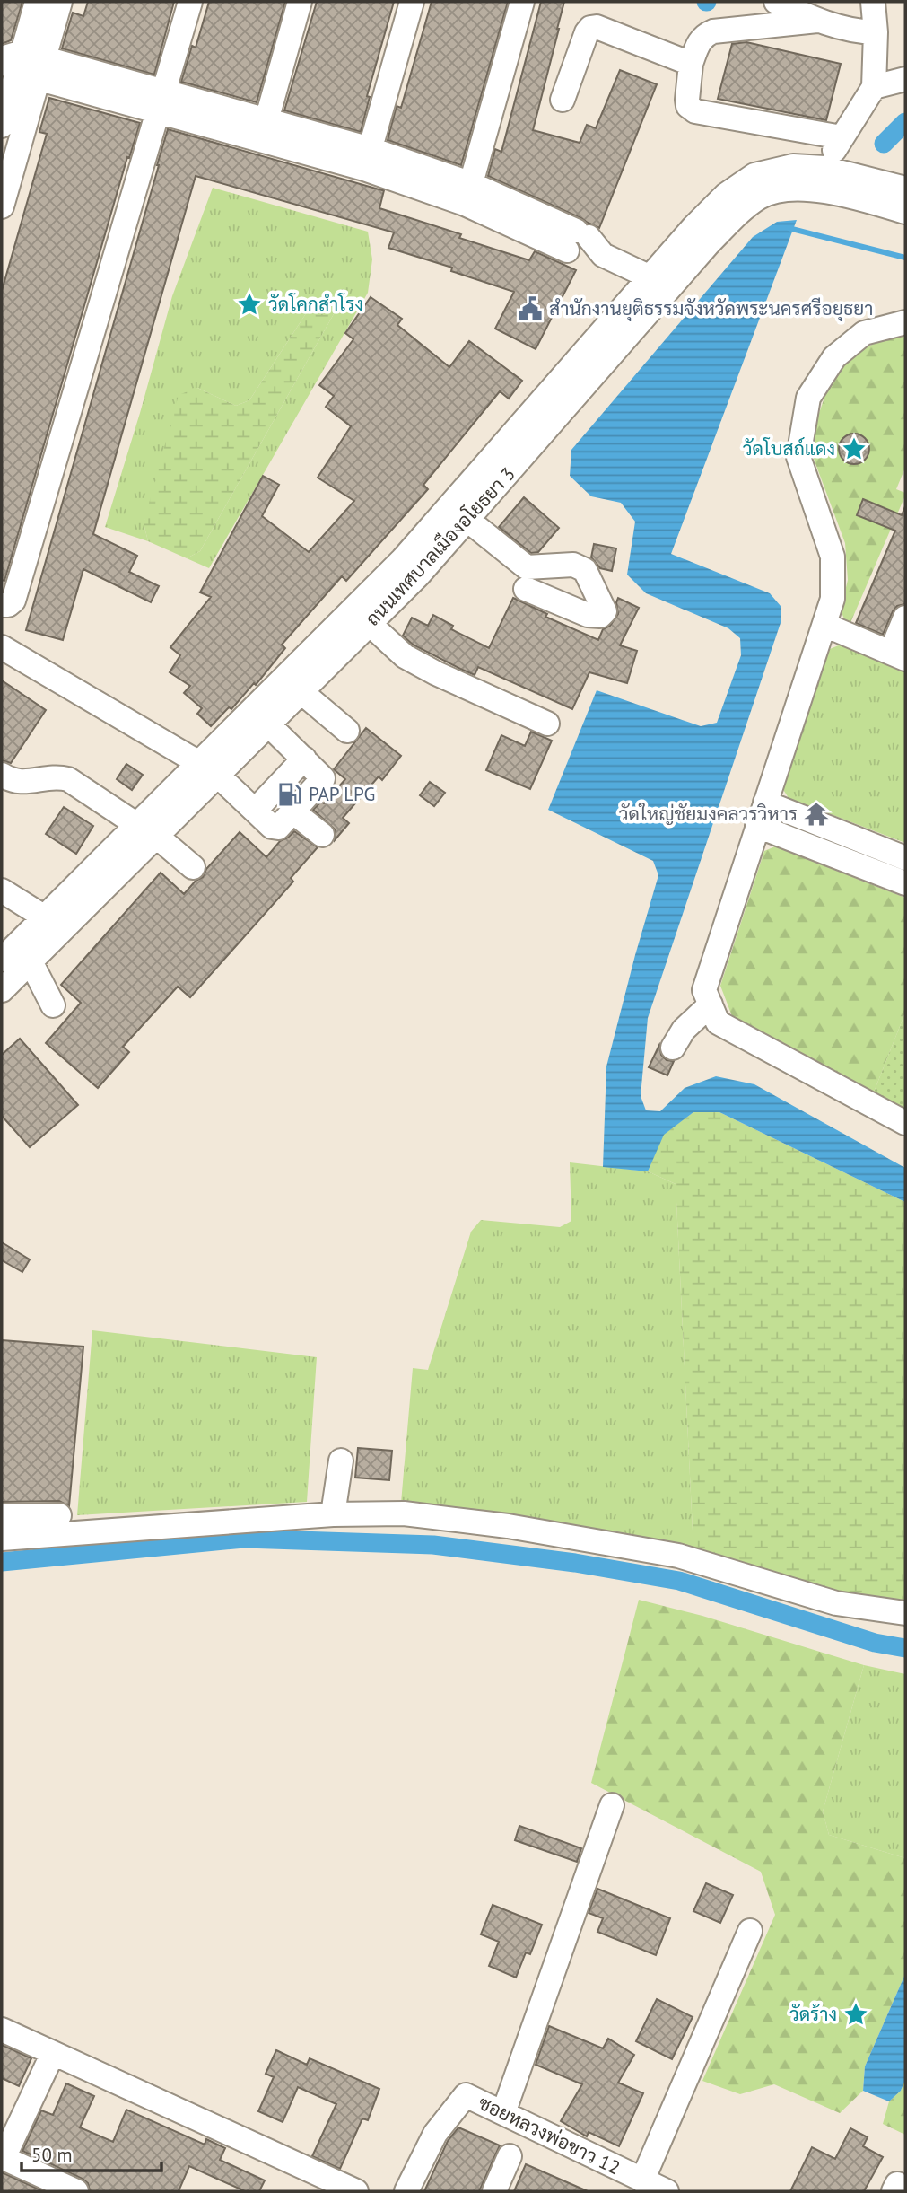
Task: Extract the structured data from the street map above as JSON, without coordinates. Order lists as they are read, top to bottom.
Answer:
{
  "streets": {
    "street": ["ถนนเทศบาลเมืองอโยธยา 3", "ซอยหลวงพ่อขาว 12"]
  },
  "places": {
    "place": ["วัดโคกสำโรง", "วัดโบสถ์แดง", "วัดร้าง"],
    "public building": ["สำนักงานยุติธรรมจังหวัดพระนครศรีอยุธยา"],
    "fuel station": ["PAP LPG"],
    "temple": ["วัดใหญ่ชัยมงคลวรวิหาร"]
  },
  "scale_bar": "50 m"
}
